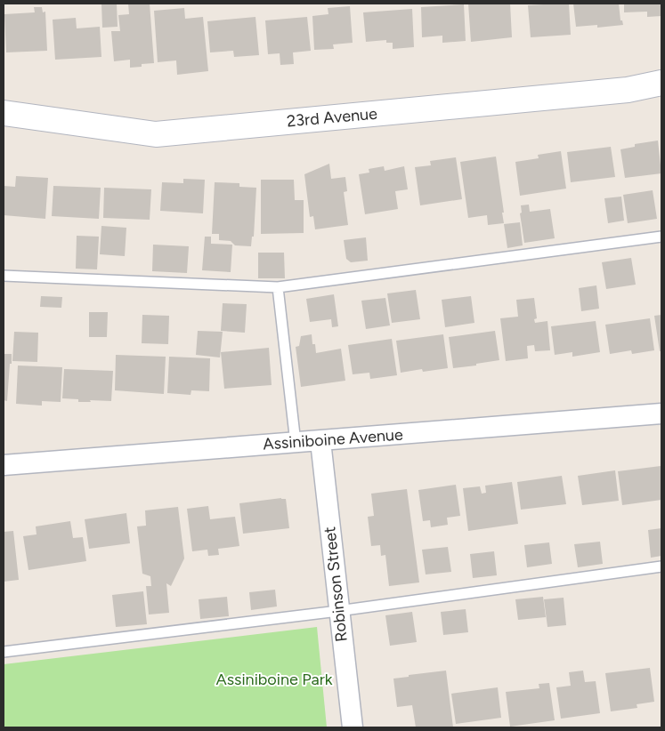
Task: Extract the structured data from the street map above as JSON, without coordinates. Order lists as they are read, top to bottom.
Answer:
{
  "streets": {
    "street": ["23rd Avenue", "Assiniboine Avenue", "Robinson Street"]
  },
  "crossings": [
    ["Assiniboine Avenue", "Robinson Street"]
  ],
  "parks": ["Assiniboine Park"]
}
